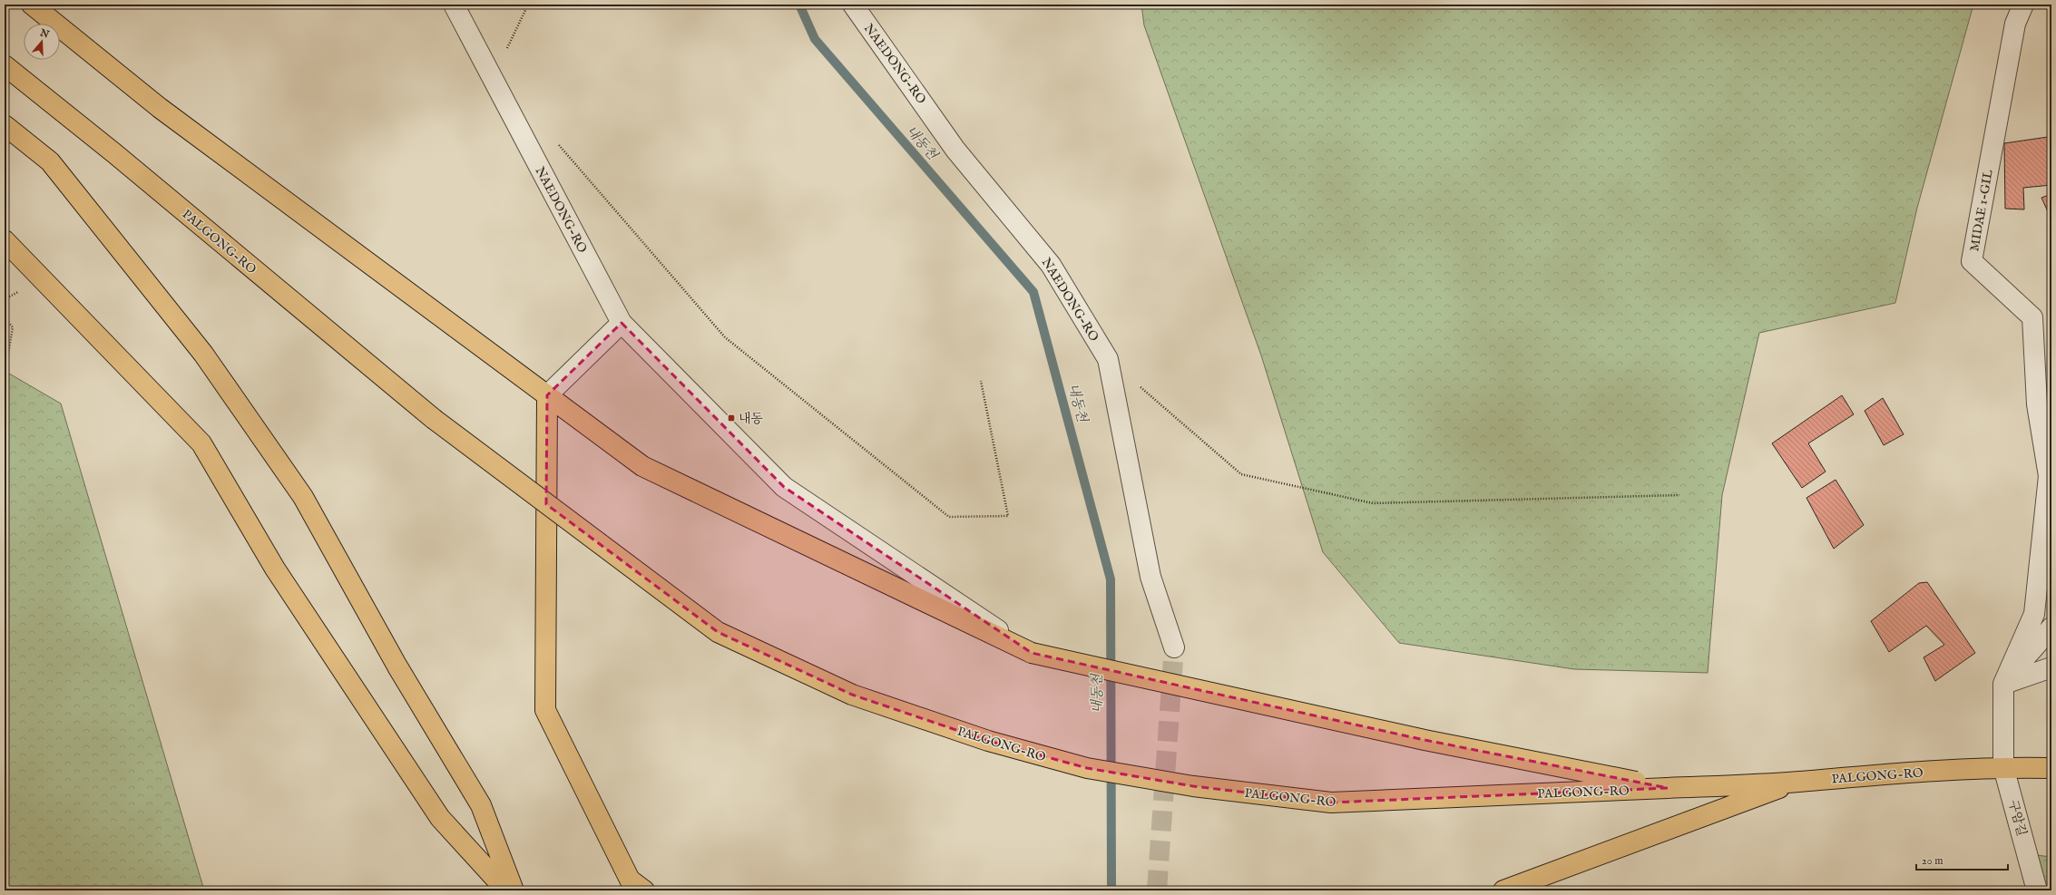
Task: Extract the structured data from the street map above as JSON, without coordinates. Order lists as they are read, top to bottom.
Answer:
{
  "streets": {
    "main road": ["PALGONG-RO"],
    "street": ["NAEDONG-RO", "MIDAE 1-GIL", "구암길"]
  },
  "crossings": [
    ["PALGONG-RO", "구암길"]
  ],
  "water": ["내동천"],
  "places": {
    "transit": ["내동"]
  },
  "scale_bar": "20 m",
  "north": "top"
}
